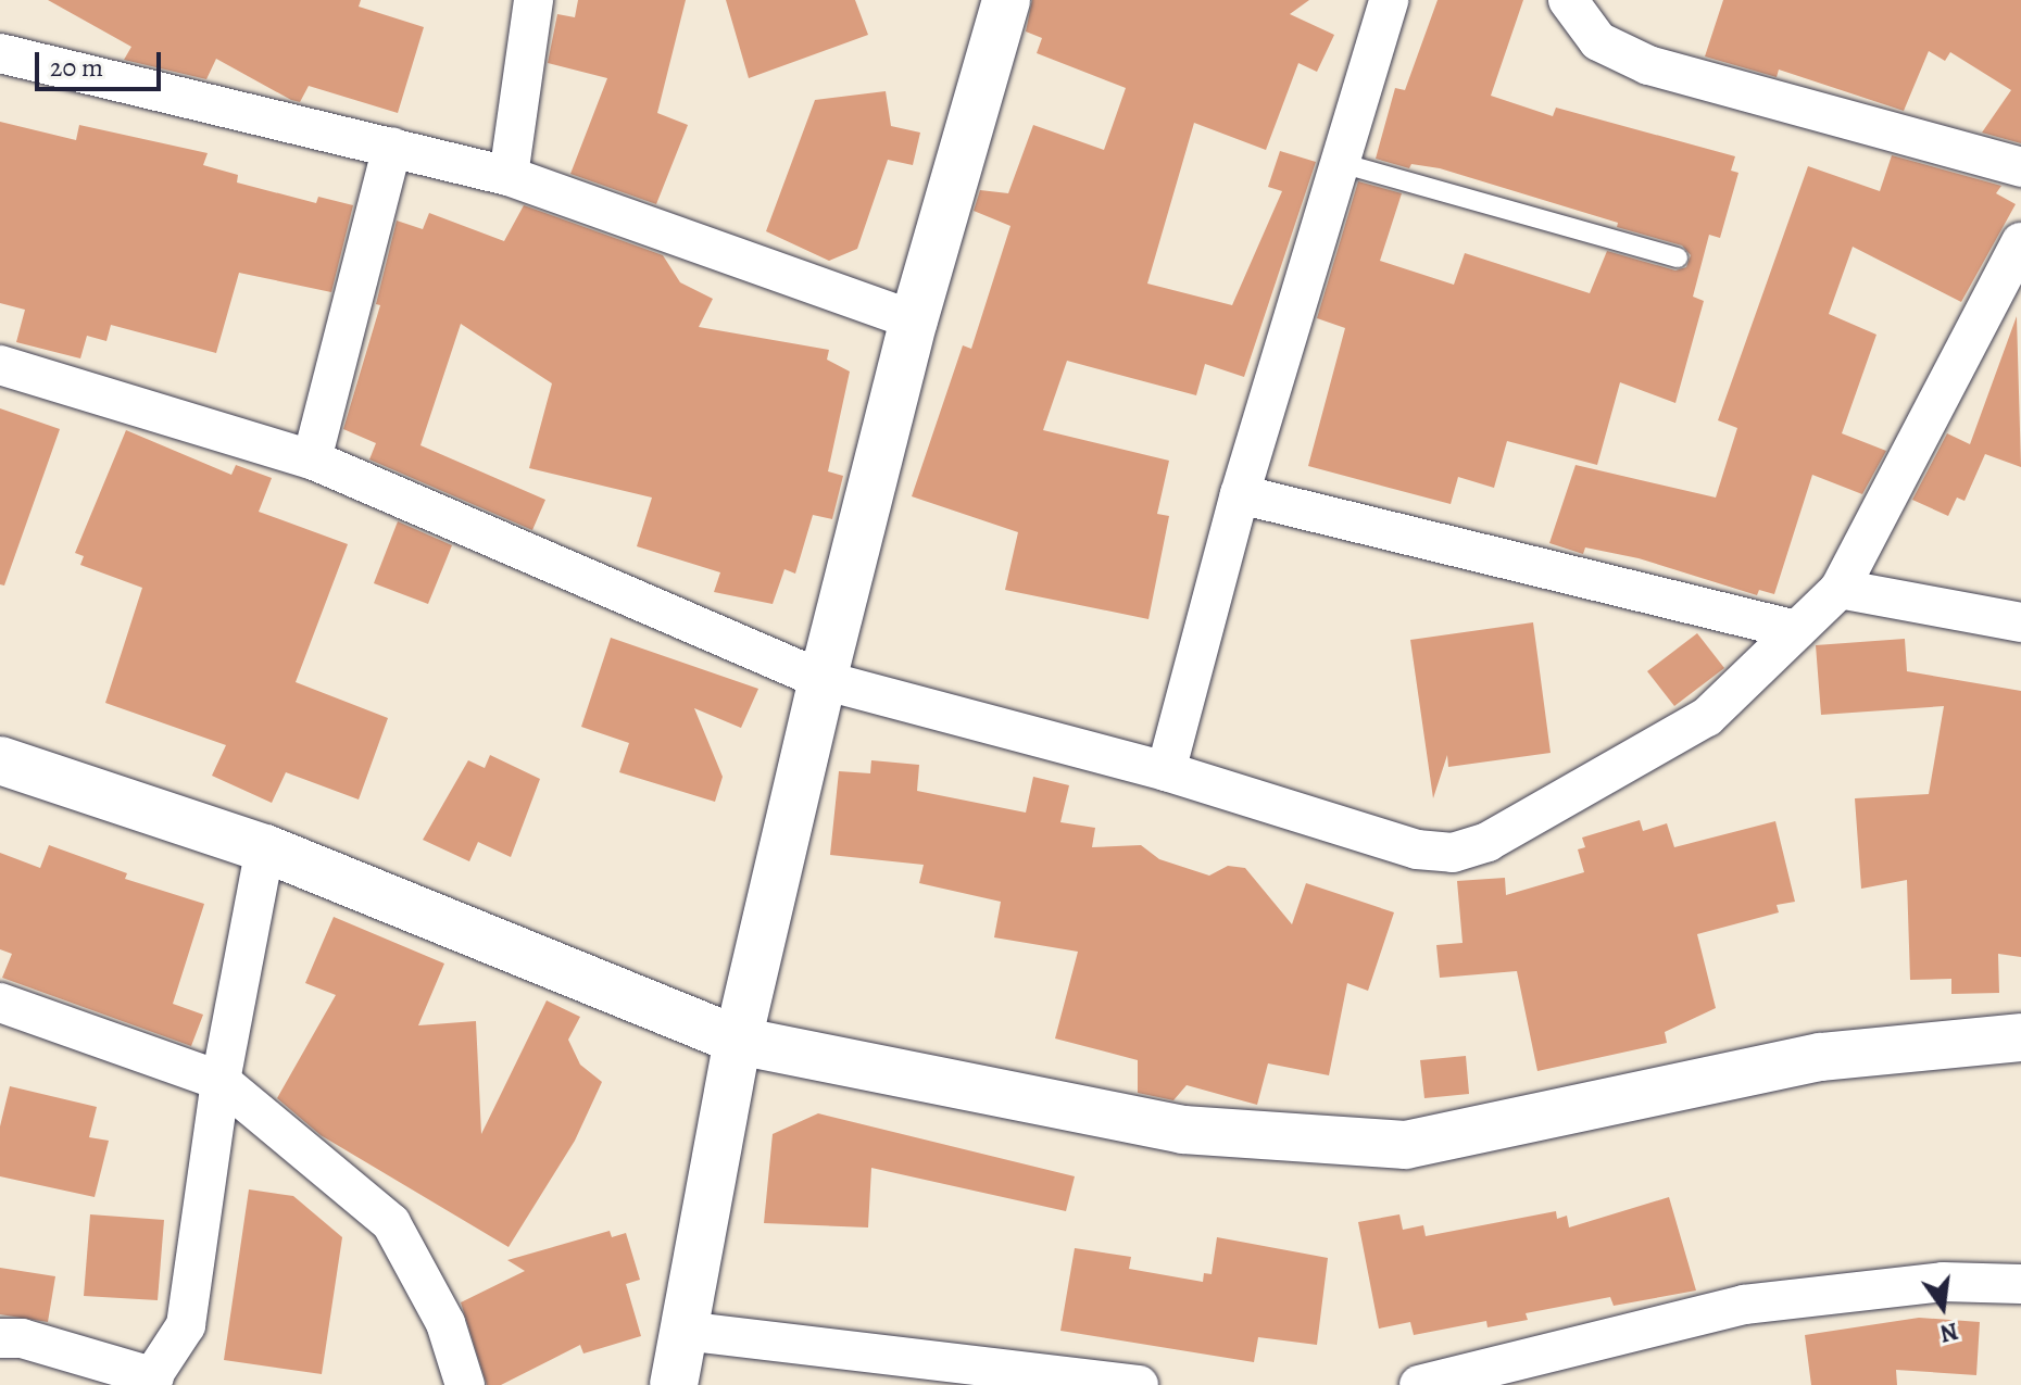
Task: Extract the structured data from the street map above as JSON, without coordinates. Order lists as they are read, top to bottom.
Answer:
{
  "scale_bar": "20 m",
  "north": "bottom"
}
